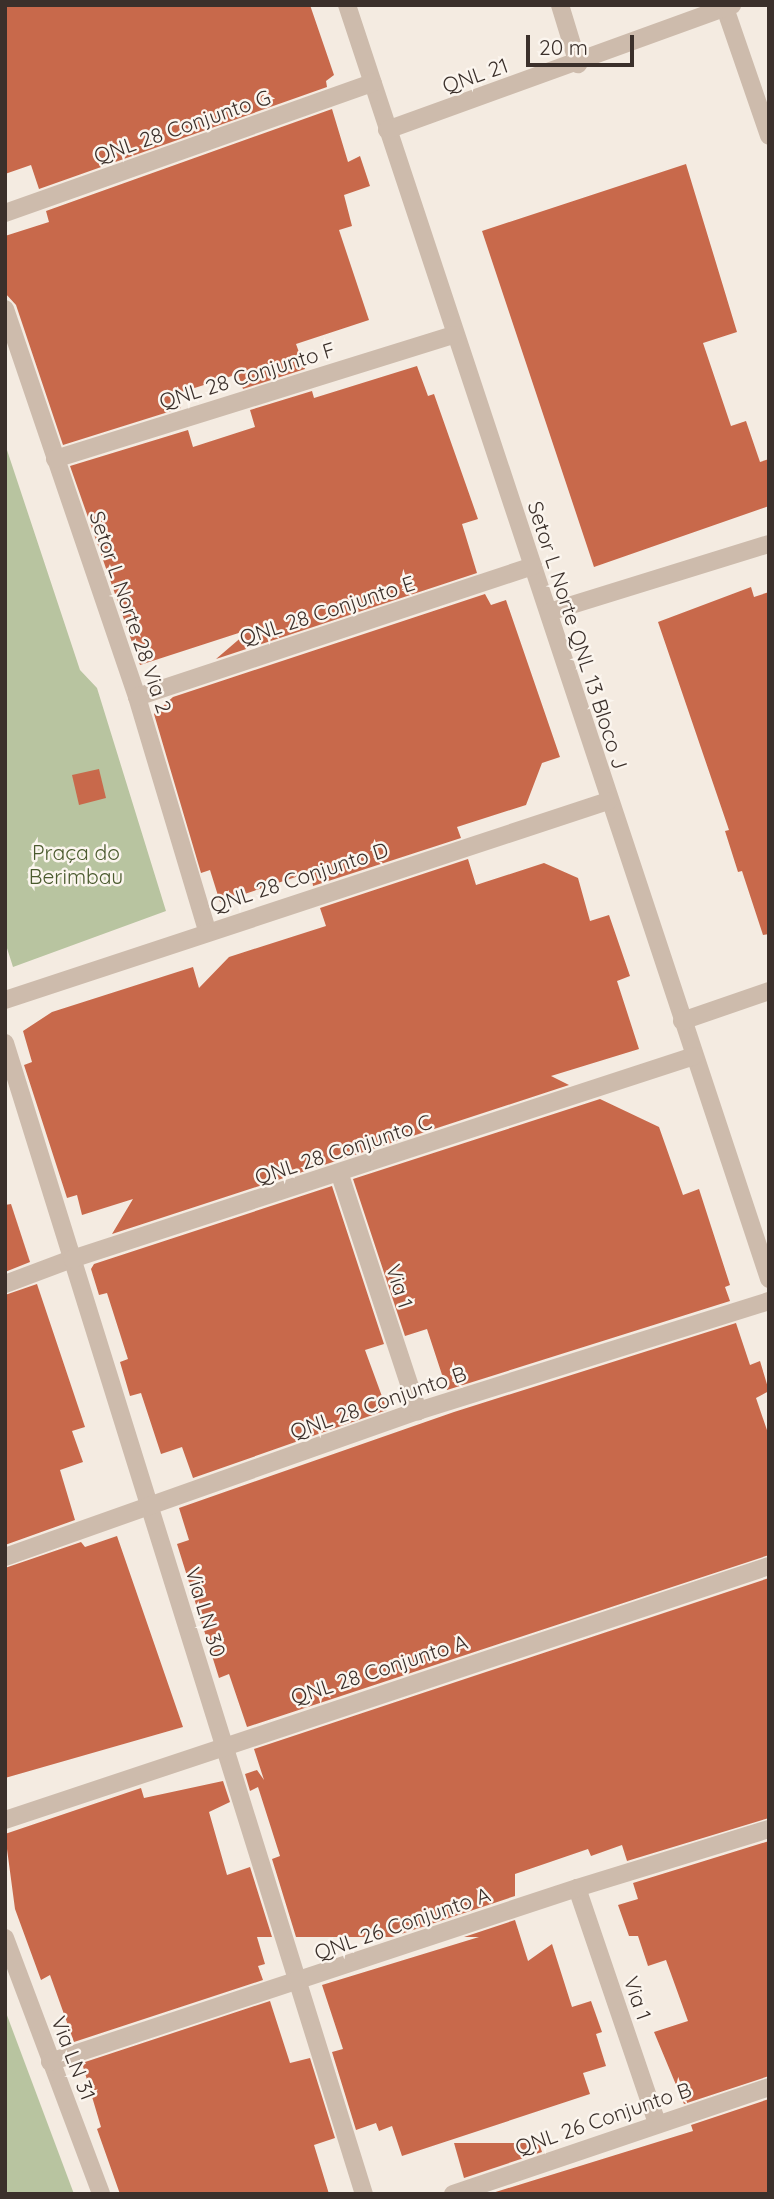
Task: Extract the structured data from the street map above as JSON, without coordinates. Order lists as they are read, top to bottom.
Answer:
{
  "streets": {
    "street": [
      "QNL 21",
      "QNL 28 Conjunto G",
      "QNL 28 Conjunto F",
      "QNL 28 Conjunto E",
      "Setor L Norte 28 Via 2",
      "Setor L Norte QNL 13 Bloco J",
      "QNL 28 Conjunto D",
      "QNL 28 Conjunto C",
      "Via 1",
      "QNL 28 Conjunto B",
      "Via LN 30",
      "QNL 28 Conjunto A",
      "QNL 26 Conjunto A",
      "Via LN 31",
      "QNL 26 Conjunto B"
    ]
  },
  "crossings": [
    ["QNL 21", "Setor L Norte QNL 13 Bloco J"],
    ["QNL 28 Conjunto G", "Setor L Norte QNL 13 Bloco J"],
    ["QNL 28 Conjunto F", "Setor L Norte 28 Via 2"],
    ["QNL 28 Conjunto F", "Setor L Norte QNL 13 Bloco J"],
    ["QNL 28 Conjunto E", "Setor L Norte 28 Via 2"],
    ["QNL 28 Conjunto E", "Setor L Norte QNL 13 Bloco J"],
    ["Setor L Norte 28 Via 2", "QNL 28 Conjunto D"],
    ["Setor L Norte QNL 13 Bloco J", "QNL 28 Conjunto D"],
    ["Setor L Norte QNL 13 Bloco J", "QNL 28 Conjunto C"],
    ["QNL 28 Conjunto C", "Via 1"],
    ["QNL 28 Conjunto C", "Via LN 30"],
    ["Via 1", "QNL 28 Conjunto B"],
    ["Via 1", "QNL 26 Conjunto A"],
    ["Via 1", "QNL 26 Conjunto B"],
    ["QNL 28 Conjunto B", "Via LN 30"],
    ["Via LN 30", "QNL 28 Conjunto A"],
    ["Via LN 30", "QNL 26 Conjunto A"],
    ["QNL 26 Conjunto A", "Via LN 31"]
  ],
  "parks": ["Praça do Berimbau"],
  "scale_bar": "20 m"
}
